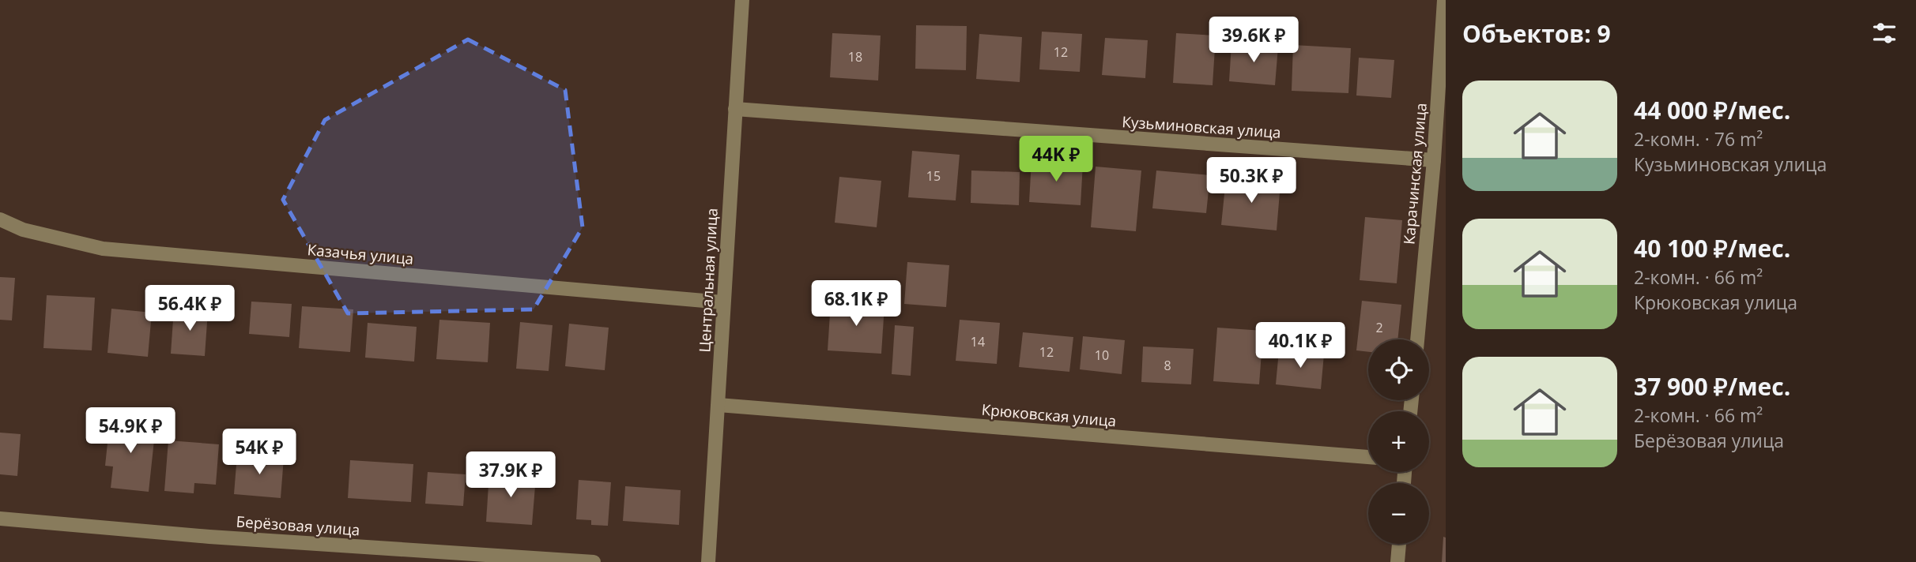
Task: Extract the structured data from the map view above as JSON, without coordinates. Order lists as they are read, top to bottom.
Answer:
{
  "streets": {
    "street": [
      "Кузьминовская улица",
      "Карачинская улица",
      "Казачья улица",
      "Центральная улица",
      "Крюковская улица",
      "Берёзовая улица"
    ]
  },
  "crossings": [
    ["Кузьминовская улица", "Карачинская улица"],
    ["Кузьминовская улица", "Центральная улица"],
    ["Казачья улица", "Центральная улица"],
    ["Центральная улица", "Крюковская улица"]
  ],
  "house_numbers": [
    "12",
    "18",
    "15",
    "2",
    "14",
    "12",
    "10",
    "8"
  ],
  "page": {
    "heading": "Объектов: 9",
    "price": [
      "39.6K ₽",
      "44K ₽",
      "50.3K ₽",
      "68.1K ₽",
      "56.4K ₽",
      "40.1K ₽",
      "54.9K ₽",
      "54K ₽",
      "37.9K ₽"
    ],
    "list": [
      {
        "name": "44 000 ₽/мес.",
        "note": "2-комн. · 76 m² · Кузьминовская улица"
      },
      {
        "name": "40 100 ₽/мес.",
        "note": "2-комн. · 66 m² · Крюковская улица"
      },
      {
        "name": "37 900 ₽/мес.",
        "note": "2-комн. · 66 m² · Берёзовая улица"
      }
    ],
    "map_buttons": ["+", "−"]
  }
}
